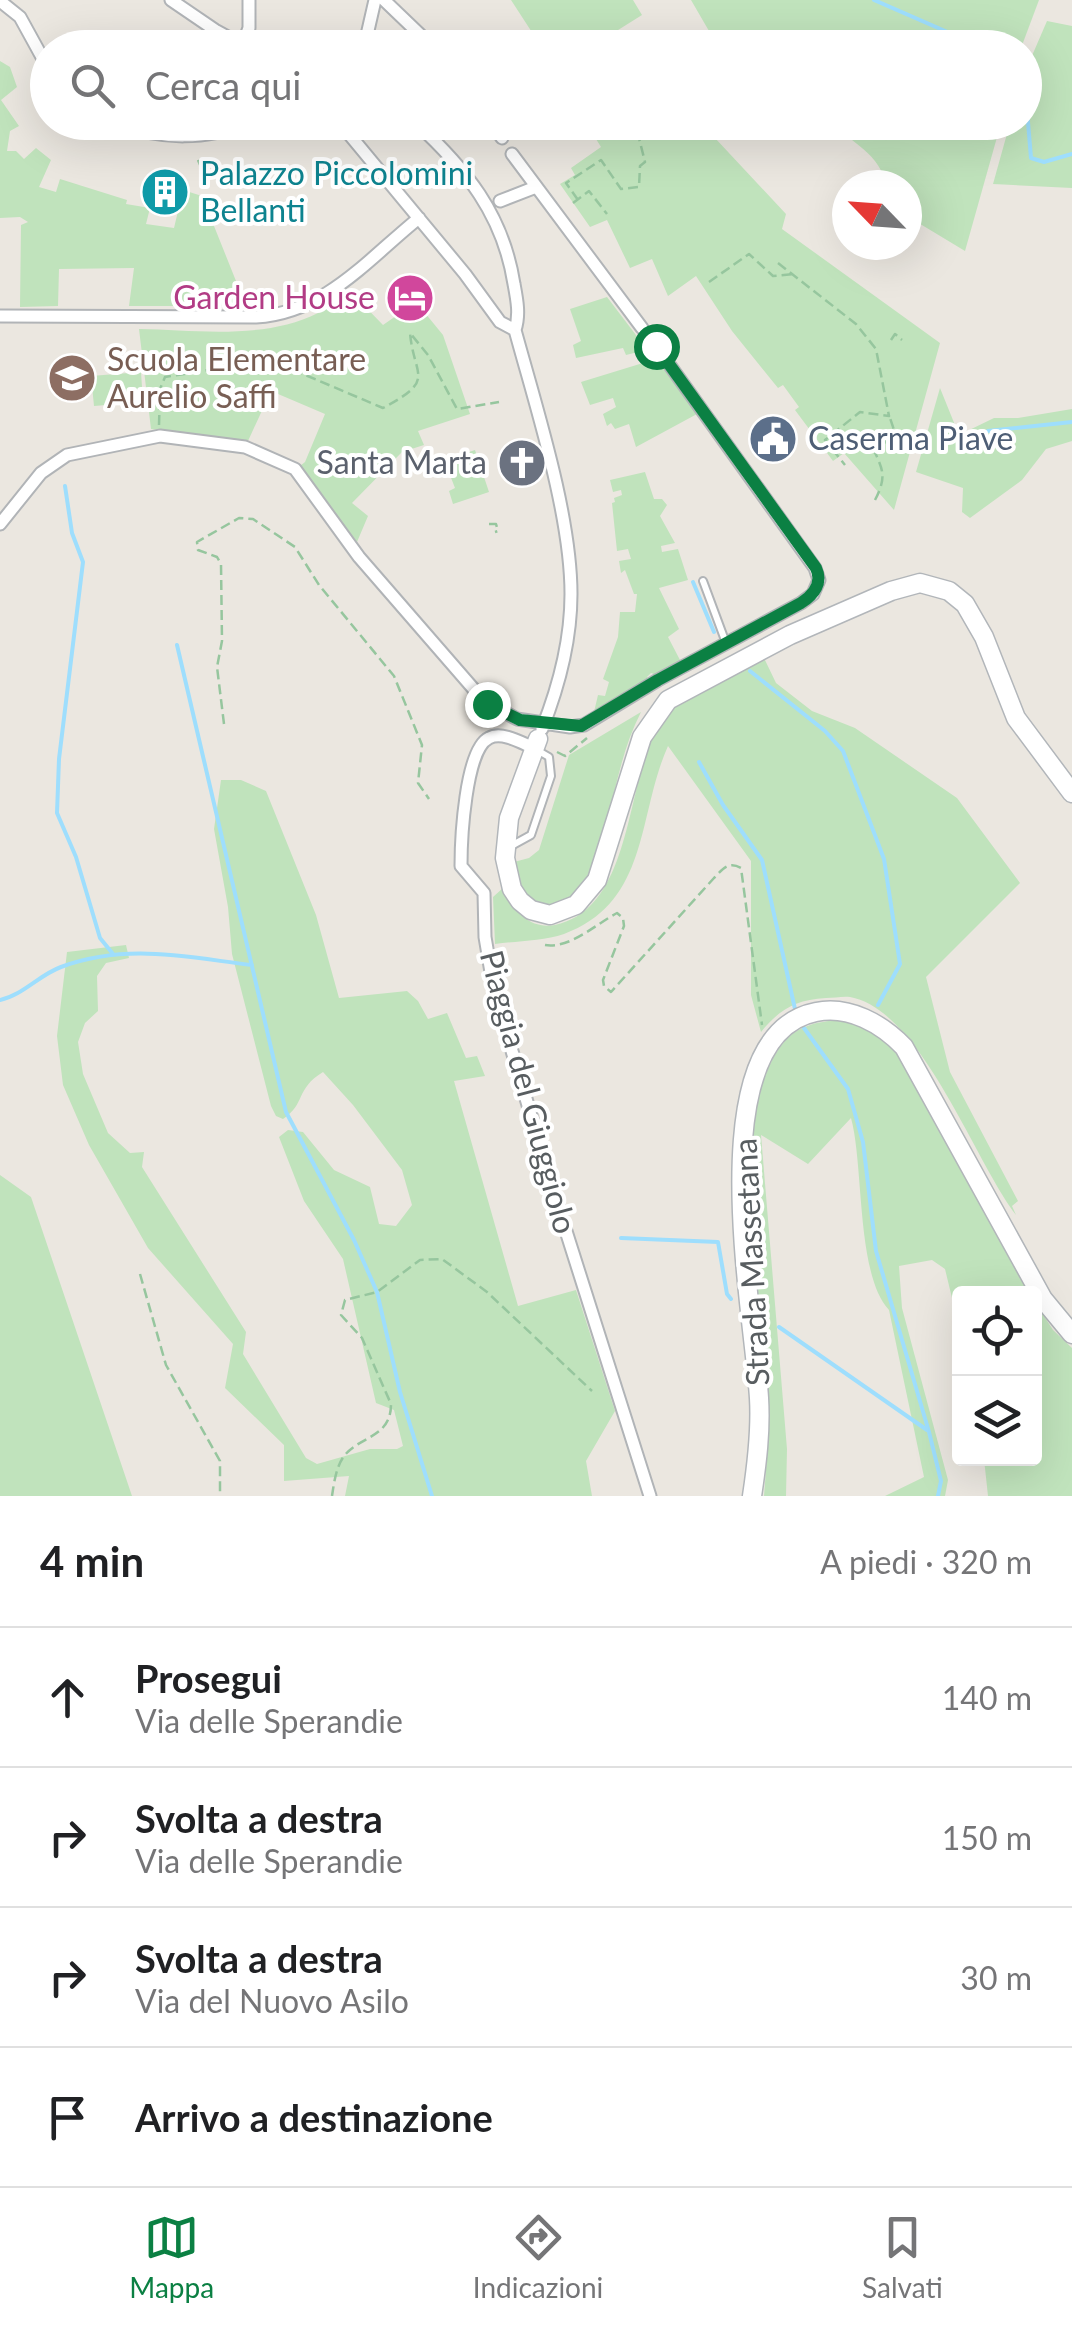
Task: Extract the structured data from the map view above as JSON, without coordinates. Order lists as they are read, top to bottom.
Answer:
{
  "streets": {
    "street": ["Piaggia del Giuggiolo", "Strada Massetana"]
  },
  "places": {
    "building": ["Palazzo Piccolomini Bellanti"],
    "hotel": ["Garden House"],
    "school or university": ["Scuola Elementare Aurelio Saffi"],
    "public building": ["Caserma Piave"],
    "church": ["Santa Marta"]
  },
  "north": "top left",
  "page": {
    "search": "Cerca qui",
    "heading": ["4 min", "A piedi · 320 m"],
    "list": [
      ["Prosegui", "Via delle Sperandie", "140 m"],
      ["Svolta a destra", "Via delle Sperandie", "150 m"],
      ["Svolta a destra", "Via del Nuovo Asilo", "30 m"],
      "Arrivo a destinazione"
    ],
    "nav": ["Mappa", "Indicazioni", "Salvati"]
  }
}
